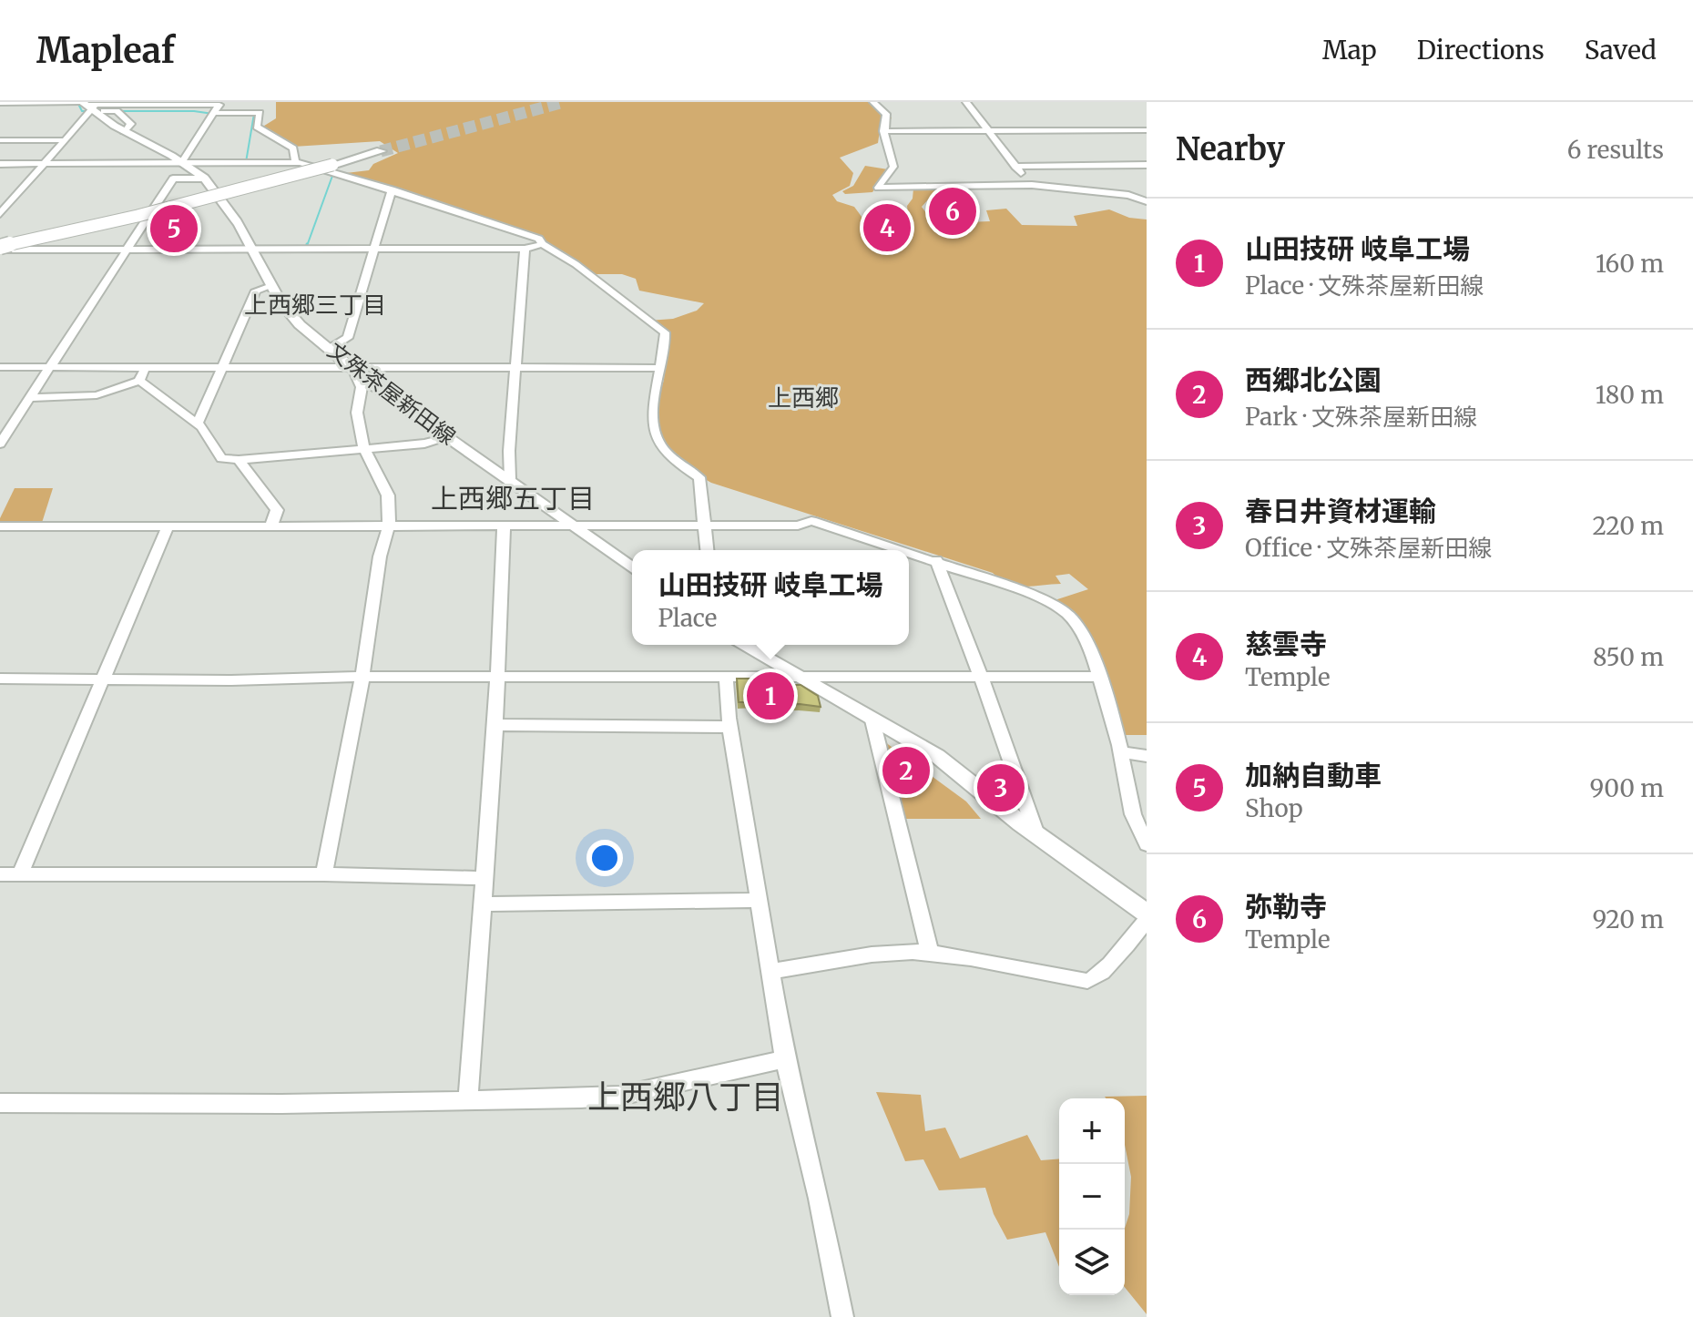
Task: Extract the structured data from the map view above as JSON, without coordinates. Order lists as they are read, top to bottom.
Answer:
{
  "streets": {
    "main road": ["文殊茶屋新田線"]
  },
  "districts": [
    "上西郷三丁目",
    "上西郷",
    "上西郷五丁目",
    "上西郷八丁目"
  ],
  "page": {
    "header": "Mapleaf",
    "nav": ["Map", "Directions", "Saved"],
    "heading": ["Nearby", "6 results"],
    "pins": [
      "6",
      "4",
      "5",
      "1",
      "2",
      "3"
    ],
    "list": [
      {
        "mark": "1",
        "name": "山田技研 岐阜工場",
        "note": "Place · 文殊茶屋新田線",
        "value": "160 m"
      },
      {
        "mark": "2",
        "name": "西郷北公園",
        "note": "Park · 文殊茶屋新田線",
        "value": "180 m"
      },
      {
        "mark": "3",
        "name": "春日井資材運輸",
        "note": "Office · 文殊茶屋新田線",
        "value": "220 m"
      },
      {
        "mark": "4",
        "name": "慈雲寺",
        "note": "Temple",
        "value": "850 m"
      },
      {
        "mark": "5",
        "name": "加納自動車",
        "note": "Shop",
        "value": "900 m"
      },
      {
        "mark": "6",
        "name": "弥勒寺",
        "note": "Temple",
        "value": "920 m"
      }
    ],
    "popup": ["山田技研 岐阜工場", "Place"],
    "map_buttons": ["+", "−"]
  }
}
